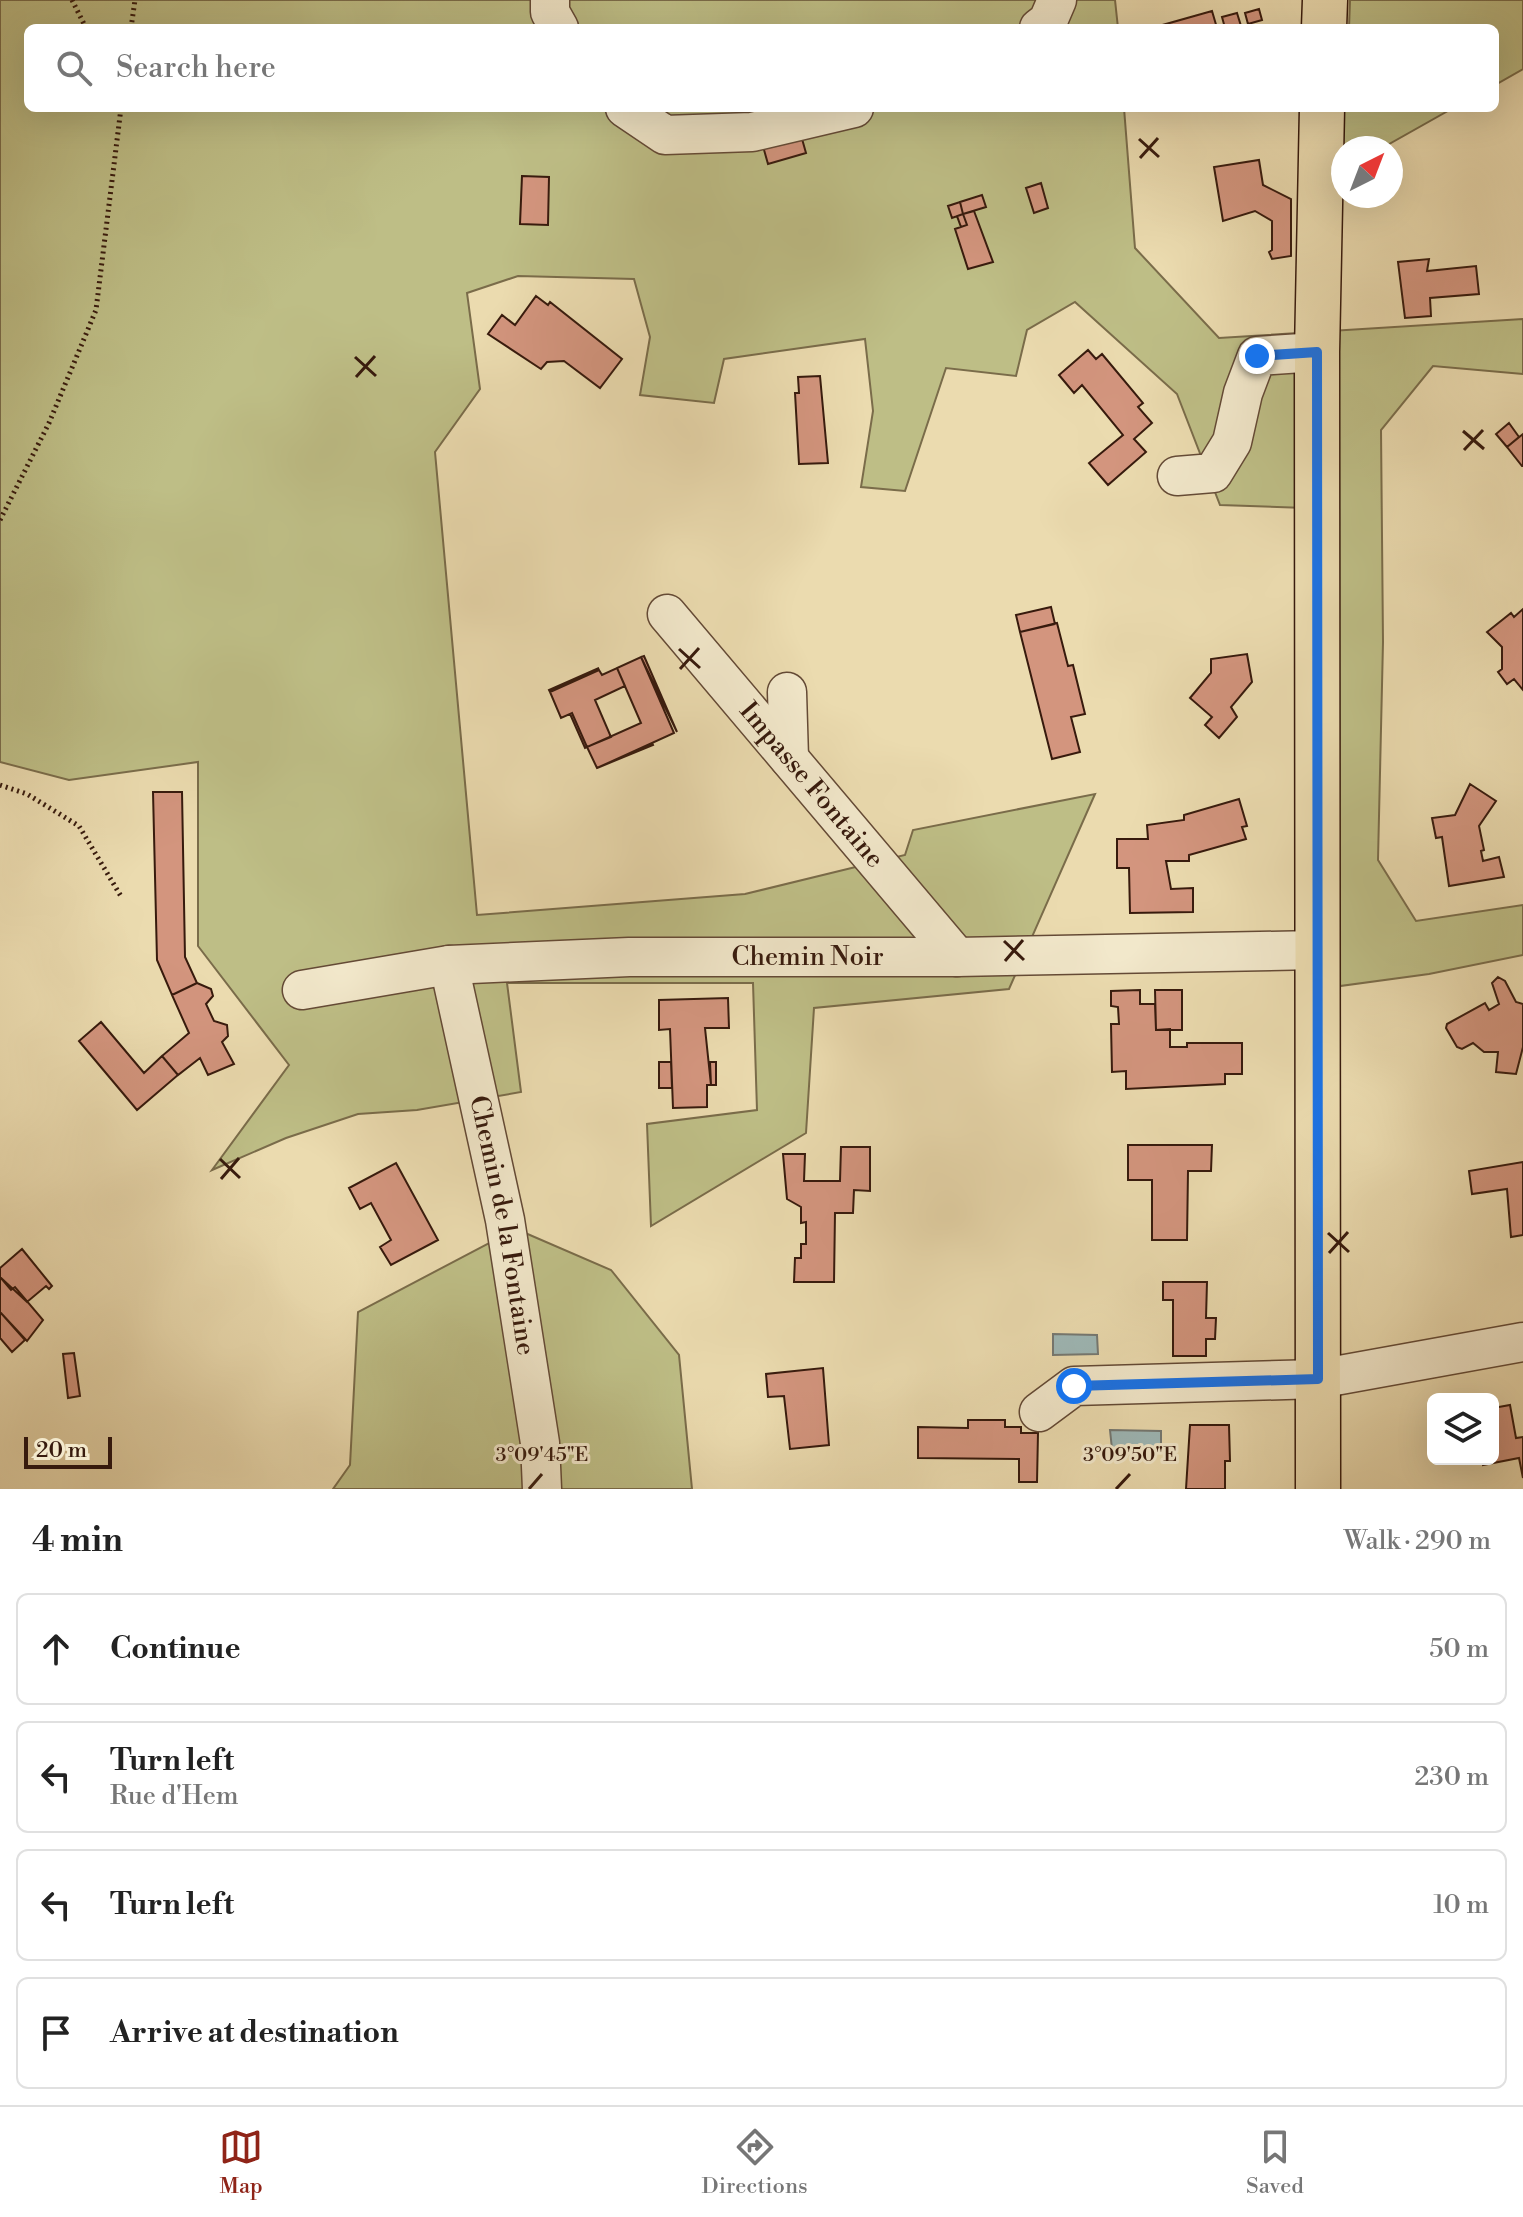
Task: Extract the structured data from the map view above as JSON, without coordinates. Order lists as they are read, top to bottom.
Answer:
{
  "streets": {
    "street": ["Impasse Fontaine", "Chemin Noir", "Chemin de la Fontaine"]
  },
  "crossings": [
    ["Impasse Fontaine", "Chemin Noir"],
    ["Chemin Noir", "Chemin de la Fontaine"]
  ],
  "scale_bar": "20 m",
  "north": "top right",
  "page": {
    "search": "Search here",
    "scale": "20 m",
    "heading": ["4 min", "Walk · 290 m"],
    "list": [
      ["Continue", "50 m"],
      ["Turn left", "Rue d'Hem", "230 m"],
      ["Turn left", "10 m"],
      "Arrive at destination"
    ],
    "nav": ["Map", "Directions", "Saved"]
  },
  "coordinates": ["3°09'45\"E", "3°09'50\"E"]
}
